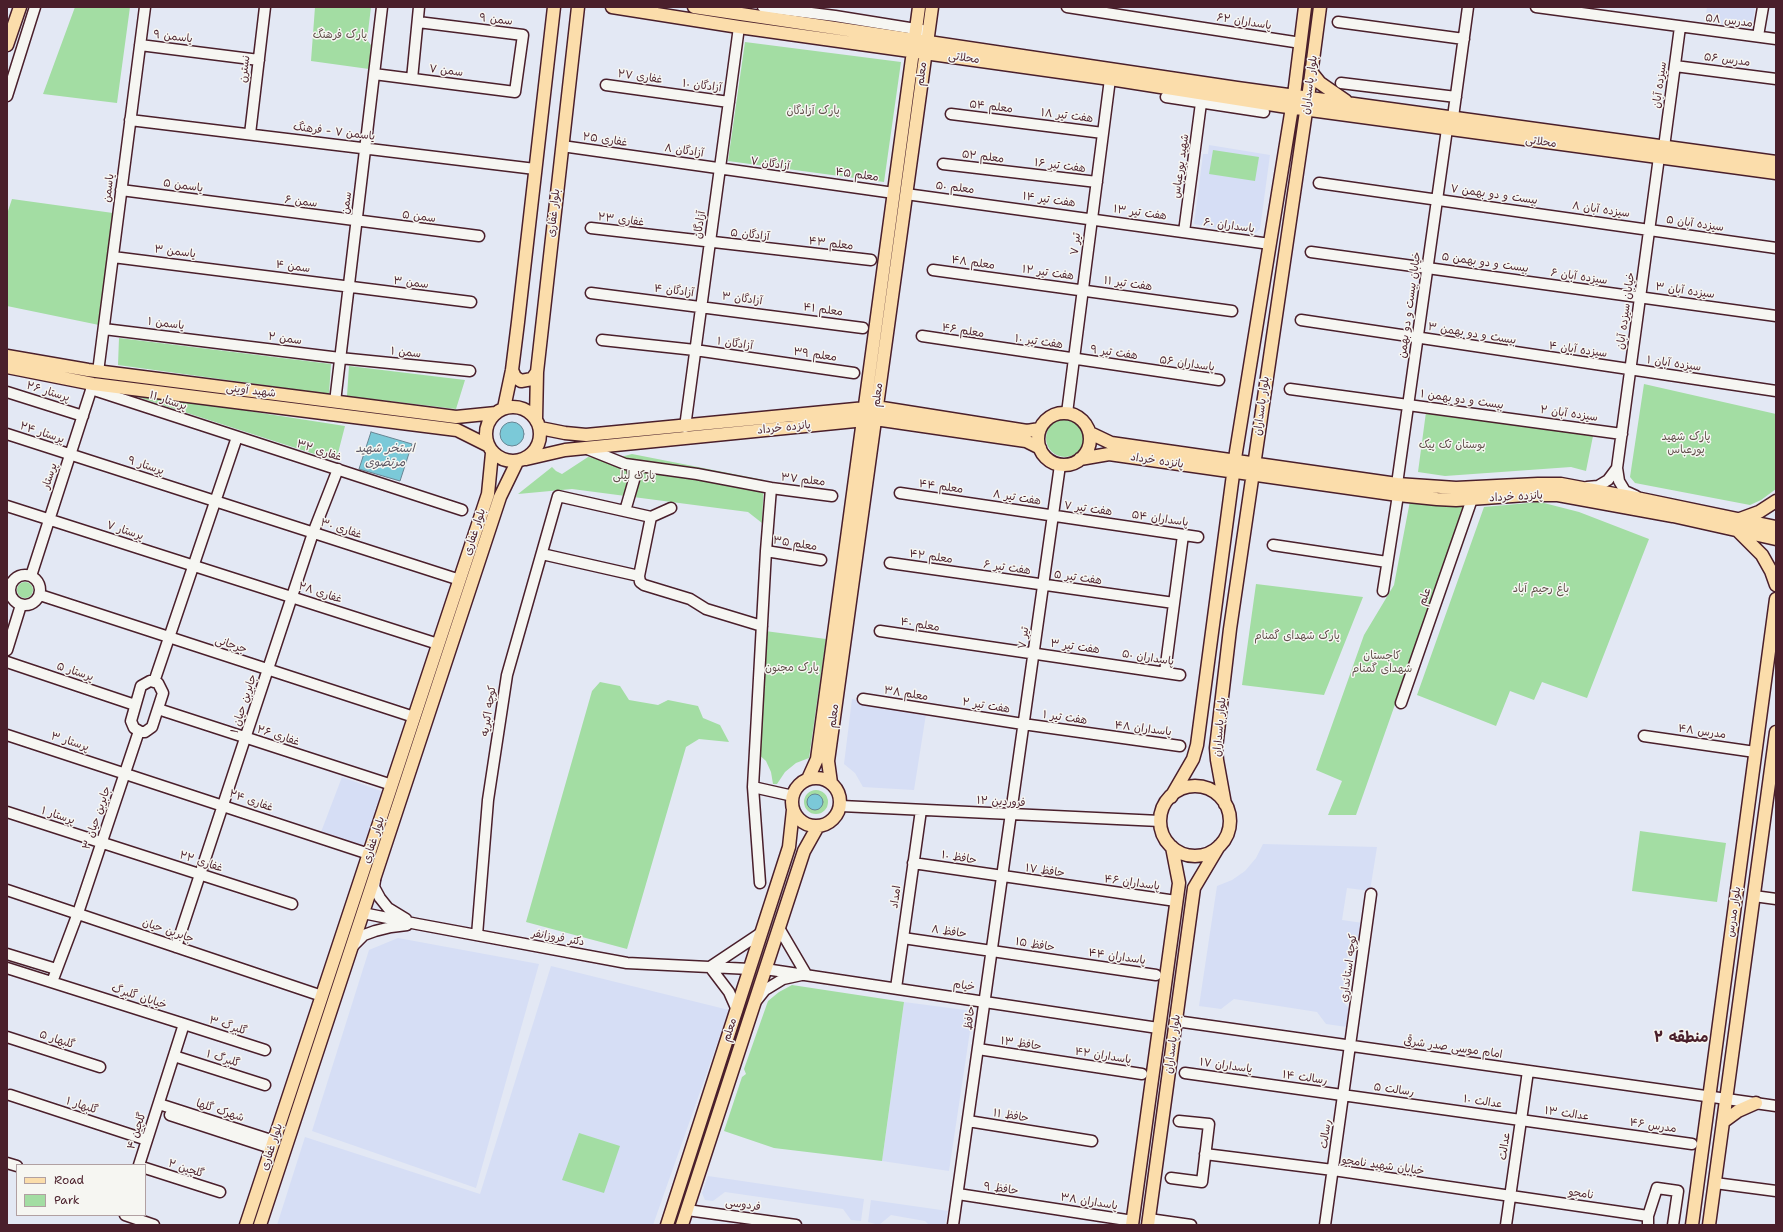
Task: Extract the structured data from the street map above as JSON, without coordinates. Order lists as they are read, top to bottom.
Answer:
{
  "streets": {
    "main road": [
      "محلاتی",
      "معلم",
      "بلوار پاسداران",
      "بلوار غفاری",
      "شهید آوینی",
      "پانزده خرداد",
      "بلوار مدرس"
    ],
    "street": [
      "سمن ۹",
      "مدرس ۵۸",
      "پاسداران ۶۲",
      "یاسمن ۹",
      "مدرس ۵۶",
      "نسترن",
      "سمن ۷",
      "غفاری ۲۷",
      "سیزده آبان",
      "آزادگان ۱۰",
      "معلم ۵۴",
      "هفت تیر ۱۸",
      "یاسمن ۷ - فرهنگ",
      "غفاری ۲۵",
      "آزادگان ۸",
      "معلم ۵۲",
      "آزادگان ۷",
      "هفت تیر ۱۶",
      "شهید پورعباس",
      "معلم ۴۵",
      "یاسمن ۵",
      "یاسمن",
      "معلم ۵۰",
      "بیست و دو بهمن ۷",
      "هفت تیر ۱۴",
      "سمن ۶",
      "سمن",
      "سیزده آبان ۸",
      "هفت تیر ۱۳",
      "سمن ۵",
      "غفاری ۲۳",
      "سیزده آبان ۵",
      "آزادگان",
      "پاسداران ۶۰",
      "آزادگان ۵",
      "معلم ۴۳",
      "۷ تیر",
      "یاسمن ۳",
      "معلم ۴۸",
      "بیست و دو بهمن ۵",
      "سمن ۴",
      "هفت تیر ۱۲",
      "سیزده آبان ۶",
      "سمن ۳",
      "هفت تیر ۱۱",
      "آزادگان ۴",
      "سیزده آبان ۳",
      "آزادگان ۳",
      "خیابان بیست و دو بهمن",
      "معلم ۴۱",
      "خیابان سیزده آبان",
      "یاسمن ۱",
      "معلم ۴۶",
      "بیست و دو بهمن ۳",
      "سمن ۲",
      "هفت تیر ۱۰",
      "آزادگان ۱",
      "سیزده آبان ۴",
      "سمن ۱",
      "هفت تیر ۹",
      "معلم ۳۹",
      "پاسداران ۵۶",
      "سیزده آبان ۱",
      "پرستار ۲۶",
      "بیست و دو بهمن ۱",
      "پرستار ۱۱",
      "سیزده آبان ۲",
      "پرستار ۲۴",
      "غفاری ۳۲",
      "پرستار ۹",
      "پرستار",
      "معلم ۳۷",
      "معلم ۴۴",
      "هفت تیر ۸",
      "هفت تیر ۷",
      "پاسداران ۵۴",
      "غفاری ۳۰",
      "پرستار ۷",
      "معلم ۳۵",
      "معلم ۴۲",
      "هفت تیر ۶",
      "هفت تیر ۵",
      "غفاری ۲۸",
      "علم",
      "معلم ۴۰",
      "جرجانی",
      "هفت تیر ۳",
      "پاسداران ۵۰",
      "پرستار ۵",
      "معلم ۳۸",
      "جابربن حیان ۱",
      "هفت تیر ۲",
      "کوچه اکبریه",
      "هفت تیر ۱",
      "پاسداران ۴۸",
      "مدرس ۴۸",
      "غفاری ۲۶",
      "پرستار ۳",
      "غفاری ۲۴",
      "۱۲ فروردین",
      "پرستار ۱",
      "جابربن حیان ۳",
      "حافظ ۱۰",
      "غفاری ۲۲",
      "حافظ ۱۷",
      "پاسداران ۴۶",
      "امداد",
      "جابربن حیان",
      "حافظ ۸",
      "دکتر فروزانفر",
      "حافظ ۱۵",
      "پاسداران ۴۴",
      "کوچه استانداری",
      "خیام",
      "خیابان گلبرگ",
      "حافظ",
      "گلبرگ ۳",
      "گلبهار ۵",
      "حافظ ۱۳",
      "امام موسی صدر شرقی",
      "پاسداران ۴۲",
      "گلبرگ ۱",
      "پاسداران ۱۷",
      "رسالت ۱۴",
      "رسالت ۵",
      "عدالت ۱۰",
      "گلبهار ۱",
      "شهرک گلها",
      "عدالت ۱۳",
      "حافظ ۱۱",
      "مدرس ۴۶",
      "گلچین ۴",
      "رسالت",
      "عدالت",
      "خیابان شهید نامجو",
      "گلچین ۲",
      "حافظ ۹",
      "نامجو",
      "پاسداران ۳۸",
      "فردوسی"
    ]
  },
  "crossings": [
    ["سمن ۹", "سمن ۷"],
    ["مدرس ۵۸", "سیزده آبان"],
    ["پاسداران ۶۲", "بلوار پاسداران"],
    ["یاسمن ۹", "نسترن"],
    ["یاسمن ۹", "یاسمن"],
    ["محلاتی", "معلم"],
    ["محلاتی", "بلوار پاسداران"],
    ["محلاتی", "سیزده آبان"],
    ["محلاتی", "آزادگان"],
    ["محلاتی", "۷ تیر"],
    ["محلاتی", "خیابان بیست و دو بهمن"],
    ["محلاتی", "خیابان سیزده آبان"],
    ["مدرس ۵۶", "سیزده آبان"],
    ["نسترن", "یاسمن ۷ - فرهنگ"],
    ["سمن ۷", "سمن"],
    ["معلم", "معلم ۴۵"],
    ["معلم", "معلم ۵۰"],
    ["معلم", "پانزده خرداد"],
    ["معلم", "۱۲ فروردین"],
    ["معلم", "دکتر فروزانفر"],
    ["معلم", "خیام"],
    ["معلم", "فردوسی"],
    ["غفاری ۲۷", "آزادگان ۱۰"],
    ["بلوار پاسداران", "پاسداران ۶۰"],
    ["بلوار پاسداران", "پانزده خرداد"],
    ["بلوار پاسداران", "۱۲ فروردین"],
    ["بلوار پاسداران", "پاسداران ۴۶"],
    ["بلوار پاسداران", "خیام"],
    ["بلوار پاسداران", "امام موسی صدر شرقی"],
    ["بلوار پاسداران", "پاسداران ۳۸"],
    ["سیزده آبان", "خیابان سیزده آبان"],
    ["آزادگان ۱۰", "آزادگان"],
    ["معلم ۵۴", "هفت تیر ۱۸"],
    ["هفت تیر ۱۸", "۷ تیر"],
    ["یاسمن ۷ - فرهنگ", "یاسمن"],
    ["یاسمن ۷ - فرهنگ", "سمن"],
    ["غفاری ۲۵", "آزادگان ۸"],
    ["غفاری ۲۵", "بلوار غفاری"],
    ["آزادگان ۸", "آزادگان ۷"],
    ["آزادگان ۸", "آزادگان"],
    ["معلم ۵۲", "هفت تیر ۱۶"],
    ["آزادگان ۷", "معلم ۴۵"],
    ["آزادگان ۷", "آزادگان"],
    ["هفت تیر ۱۶", "۷ تیر"],
    ["شهید پورعباس", "هفت تیر ۱۳"],
    ["شهید پورعباس", "پاسداران ۶۰"],
    ["معلم ۴۵", "معلم ۵۰"],
    ["یاسمن ۵", "یاسمن"],
    ["یاسمن ۵", "سمن ۶"],
    ["یاسمن", "یاسمن ۳"],
    ["یاسمن", "یاسمن ۱"],
    ["یاسمن", "شهید آوینی"],
    ["معلم ۵۰", "هفت تیر ۱۴"],
    ["بیست و دو بهمن ۷", "سیزده آبان ۸"],
    ["بیست و دو بهمن ۷", "خیابان بیست و دو بهمن"],
    ["هفت تیر ۱۴", "هفت تیر ۱۳"],
    ["هفت تیر ۱۴", "۷ تیر"],
    ["سمن ۶", "سمن"],
    ["سمن ۶", "سمن ۵"],
    ["سمن", "سمن ۵"],
    ["سمن", "سمن ۴"],
    ["سمن", "سمن ۳"],
    ["سمن", "سمن ۲"],
    ["سمن", "سمن ۱"],
    ["سمن", "شهید آوینی"],
    ["سیزده آبان ۸", "سیزده آبان ۵"],
    ["سیزده آبان ۸", "خیابان سیزده آبان"],
    ["بلوار غفاری", "شهید آوینی"],
    ["بلوار غفاری", "پانزده خرداد"],
    ["بلوار غفاری", "غفاری ۳۰"],
    ["بلوار غفاری", "غفاری ۲۸"],
    ["بلوار غفاری", "جرجانی"],
    ["بلوار غفاری", "غفاری ۲۶"],
    ["بلوار غفاری", "غفاری ۲۴"],
    ["بلوار غفاری", "جابربن حیان"],
    ["بلوار غفاری", "دکتر فروزانفر"],
    ["بلوار غفاری", "شهرک گلها"],
    ["هفت تیر ۱۳", "پاسداران ۶۰"],
    ["هفت تیر ۱۳", "۷ تیر"],
    ["غفاری ۲۳", "آزادگان"],
    ["غفاری ۲۳", "آزادگان ۵"],
    ["سیزده آبان ۵", "خیابان سیزده آبان"],
    ["آزادگان", "آزادگان ۵"],
    ["آزادگان", "آزادگان ۴"],
    ["آزادگان", "آزادگان ۳"],
    ["آزادگان", "آزادگان ۱"],
    ["آزادگان", "پانزده خرداد"],
    ["آزادگان ۵", "معلم ۴۳"],
    ["۷ تیر", "هفت تیر ۱۲"],
    ["۷ تیر", "هفت تیر ۱۱"],
    ["۷ تیر", "هفت تیر ۱۰"],
    ["۷ تیر", "هفت تیر ۹"],
    ["۷ تیر", "پانزده خرداد"],
    ["۷ تیر", "هفت تیر ۸"],
    ["۷ تیر", "هفت تیر ۷"],
    ["۷ تیر", "هفت تیر ۶"],
    ["۷ تیر", "هفت تیر ۵"],
    ["۷ تیر", "معلم ۴۰"],
    ["۷ تیر", "هفت تیر ۳"],
    ["۷ تیر", "هفت تیر ۲"],
    ["۷ تیر", "هفت تیر ۱"],
    ["۷ تیر", "۱۲ فروردین"],
    ["۷ تیر", "حافظ"],
    ["یاسمن ۳", "سمن ۴"],
    ["معلم ۴۸", "هفت تیر ۱۲"],
    ["بیست و دو بهمن ۵", "سیزده آبان ۶"],
    ["بیست و دو بهمن ۵", "خیابان بیست و دو بهمن"],
    ["سمن ۴", "سمن ۳"],
    ["هفت تیر ۱۲", "هفت تیر ۱۱"],
    ["سیزده آبان ۶", "سیزده آبان ۳"],
    ["سیزده آبان ۶", "خیابان سیزده آبان"],
    ["آزادگان ۴", "آزادگان ۳"],
    ["سیزده آبان ۳", "خیابان سیزده آبان"],
    ["آزادگان ۳", "معلم ۴۱"],
    ["خیابان بیست و دو بهمن", "بیست و دو بهمن ۳"],
    ["خیابان بیست و دو بهمن", "بیست و دو بهمن ۱"],
    ["خیابان بیست و دو بهمن", "پانزده خرداد"],
    ["خیابان سیزده آبان", "سیزده آبان ۴"],
    ["خیابان سیزده آبان", "سیزده آبان ۱"],
    ["خیابان سیزده آبان", "سیزده آبان ۲"],
    ["خیابان سیزده آبان", "پانزده خرداد"],
    ["یاسمن ۱", "سمن ۲"],
    ["معلم ۴۶", "هفت تیر ۱۰"],
    ["بیست و دو بهمن ۳", "سیزده آبان ۴"],
    ["سمن ۲", "سمن ۱"],
    ["هفت تیر ۱۰", "هفت تیر ۹"],
    ["آزادگان ۱", "معلم ۳۹"],
    ["سیزده آبان ۴", "سیزده آبان ۱"],
    ["هفت تیر ۹", "پاسداران ۵۶"],
    ["شهید آوینی", "پرستار ۱۱"],
    ["شهید آوینی", "پانزده خرداد"],
    ["شهید آوینی", "پرستار"],
    ["پرستار ۲۶", "پرستار"],
    ["بیست و دو بهمن ۱", "سیزده آبان ۲"],
    ["پرستار ۱۱", "غفاری ۳۲"],
    ["پرستار ۱۱", "پرستار"],
    ["پانزده خرداد", "معلم ۳۷"],
    ["پانزده خرداد", "علم"],
    ["پرستار ۲۴", "پرستار ۹"],
    ["پرستار ۲۴", "پرستار"],
    ["غفاری ۳۲", "جابربن حیان ۱"],
    ["پرستار ۹", "پرستار"],
    ["پرستار ۹", "غفاری ۳۰"],
    ["پرستار", "پرستار ۷"],
    ["پرستار", "جرجانی"],
    ["معلم ۴۴", "هفت تیر ۸"],
    ["هفت تیر ۸", "هفت تیر ۷"],
    ["هفت تیر ۷", "پاسداران ۵۴"],
    ["غفاری ۳۰", "جابربن حیان ۱"],
    ["پرستار ۷", "غفاری ۲۸"],
    ["معلم ۴۲", "هفت تیر ۶"],
    ["هفت تیر ۶", "هفت تیر ۵"],
    ["غفاری ۲۸", "جابربن حیان ۱"],
    ["معلم ۴۰", "هفت تیر ۳"],
    ["جرجانی", "جابربن حیان ۱"],
    ["هفت تیر ۳", "پاسداران ۵۰"],
    ["معلم ۳۸", "هفت تیر ۲"],
    ["جابربن حیان ۱", "غفاری ۲۶"],
    ["جابربن حیان ۱", "غفاری ۲۴"],
    ["جابربن حیان ۱", "غفاری ۲۲"],
    ["جابربن حیان ۱", "جابربن حیان"],
    ["هفت تیر ۲", "هفت تیر ۱"],
    ["کوچه اکبریه", "دکتر فروزانفر"],
    ["هفت تیر ۱", "پاسداران ۴۸"],
    ["مدرس ۴۸", "بلوار مدرس"],
    ["پرستار ۳", "غفاری ۲۴"],
    ["پرستار ۳", "جابربن حیان ۳"],
    ["غفاری ۲۴", "جابربن حیان ۳"],
    ["۱۲ فروردین", "امداد"],
    ["۱۲ فروردین", "حافظ"],
    ["پرستار ۱", "جابربن حیان ۳"],
    ["پرستار ۱", "غفاری ۲۲"],
    ["جابربن حیان ۳", "غفاری ۲۲"],
    ["جابربن حیان ۳", "جابربن حیان"],
    ["جابربن حیان ۳", "خیابان گلبرگ"],
    ["حافظ ۱۰", "حافظ ۱۷"],
    ["حافظ ۱۰", "امداد"],
    ["حافظ ۱۰", "حافظ"],
    ["حافظ ۱۷", "پاسداران ۴۶"],
    ["حافظ ۱۷", "حافظ"],
    ["امداد", "حافظ ۸"],
    ["امداد", "خیام"],
    ["بلوار مدرس", "امام موسی صدر شرقی"],
    ["حافظ ۸", "حافظ ۱۵"],
    ["حافظ ۸", "حافظ"],
    ["حافظ ۱۵", "پاسداران ۴۴"],
    ["حافظ ۱۵", "حافظ"],
    ["کوچه استانداری", "امام موسی صدر شرقی"],
    ["کوچه استانداری", "رسالت"],
    ["خیام", "حافظ"],
    ["خیابان گلبرگ", "گلبرگ ۳"],
    ["حافظ", "حافظ ۱۳"],
    ["حافظ", "حافظ ۱۱"],
    ["حافظ", "حافظ ۹"],
    ["حافظ ۱۳", "پاسداران ۴۲"],
    ["امام موسی صدر شرقی", "رسالت"],
    ["امام موسی صدر شرقی", "عدالت"],
    ["پاسداران ۱۷", "رسالت ۱۴"],
    ["رسالت ۱۴", "رسالت ۵"],
    ["رسالت ۱۴", "رسالت"],
    ["رسالت ۵", "عدالت ۱۰"],
    ["رسالت ۵", "رسالت"],
    ["عدالت ۱۰", "عدالت ۱۳"],
    ["عدالت ۱۰", "عدالت"],
    ["گلبهار ۱", "گلچین ۴"],
    ["شهرک گلها", "گلچین ۴"],
    ["عدالت ۱۳", "مدرس ۴۶"],
    ["عدالت ۱۳", "عدالت"],
    ["رسالت", "خیابان شهید نامجو"],
    ["عدالت", "خیابان شهید نامجو"],
    ["عدالت", "نامجو"],
    ["خیابان شهید نامجو", "نامجو"],
    ["حافظ ۹", "پاسداران ۳۸"]
  ],
  "districts": ["منطقه ۲"],
  "water": ["استخر شهید مرتضوی"],
  "parks": [
    "پارک فرهنگ",
    "پارک آزادگان",
    "پارک شهید پورعباس",
    "بوستان تک پیک",
    "پارک لیلی",
    "باغ رحیم آباد",
    "پارک شهدای گمنام",
    "کاجستان شهدای گمنام",
    "پارک مجنون"
  ],
  "legend": ["Road", "Park"]
}
